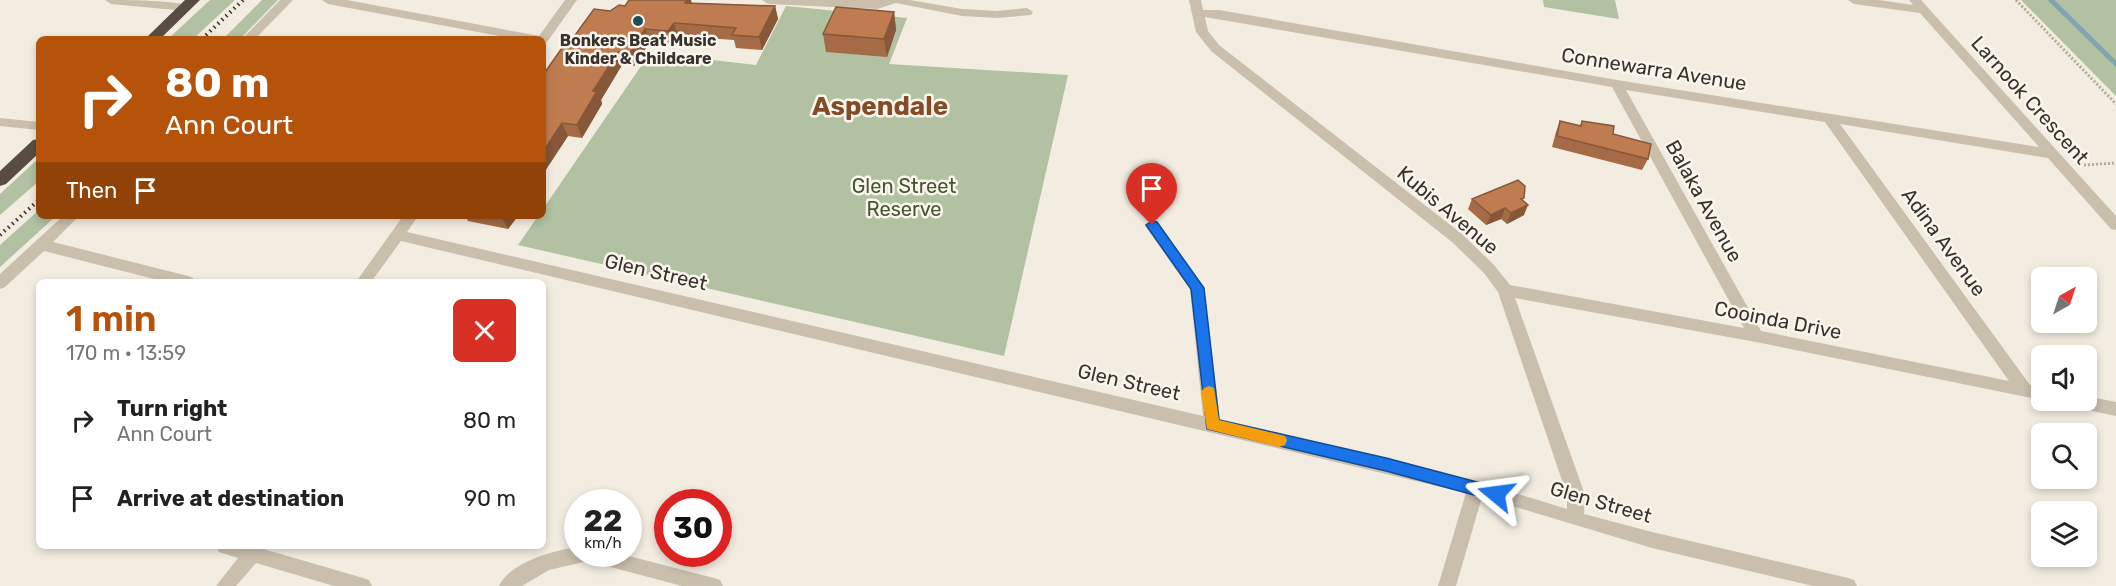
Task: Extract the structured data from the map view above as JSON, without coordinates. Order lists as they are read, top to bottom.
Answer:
{
  "streets": {
    "street": [
      "Connewarra Avenue",
      "Larnook Crescent",
      "Balaka Avenue",
      "Kubis Avenue",
      "Adina Avenue",
      "Glen Street",
      "Cooinda Drive"
    ]
  },
  "crossings": [
    ["Connewarra Avenue", "Larnook Crescent"],
    ["Connewarra Avenue", "Balaka Avenue"],
    ["Connewarra Avenue", "Kubis Avenue"],
    ["Connewarra Avenue", "Adina Avenue"],
    ["Balaka Avenue", "Cooinda Drive"],
    ["Kubis Avenue", "Glen Street"],
    ["Kubis Avenue", "Cooinda Drive"],
    ["Adina Avenue", "Cooinda Drive"]
  ],
  "districts": ["Aspendale"],
  "parks": ["Glen Street Reserve"],
  "places": ["Bonkers Beat Music Kinder & Childcare"],
  "north": "top right",
  "page": {
    "turn": ["80 m", "Ann Court"],
    "then": "Then",
    "heading": ["1 min", "170 m · 13:59"],
    "list": [
      {
        "name": "Turn right",
        "note": "Ann Court",
        "value": "80 m"
      },
      {
        "name": "Arrive at destination",
        "value": "90 m"
      }
    ],
    "speed": "22 km/h",
    "limit": "30"
  }
}
